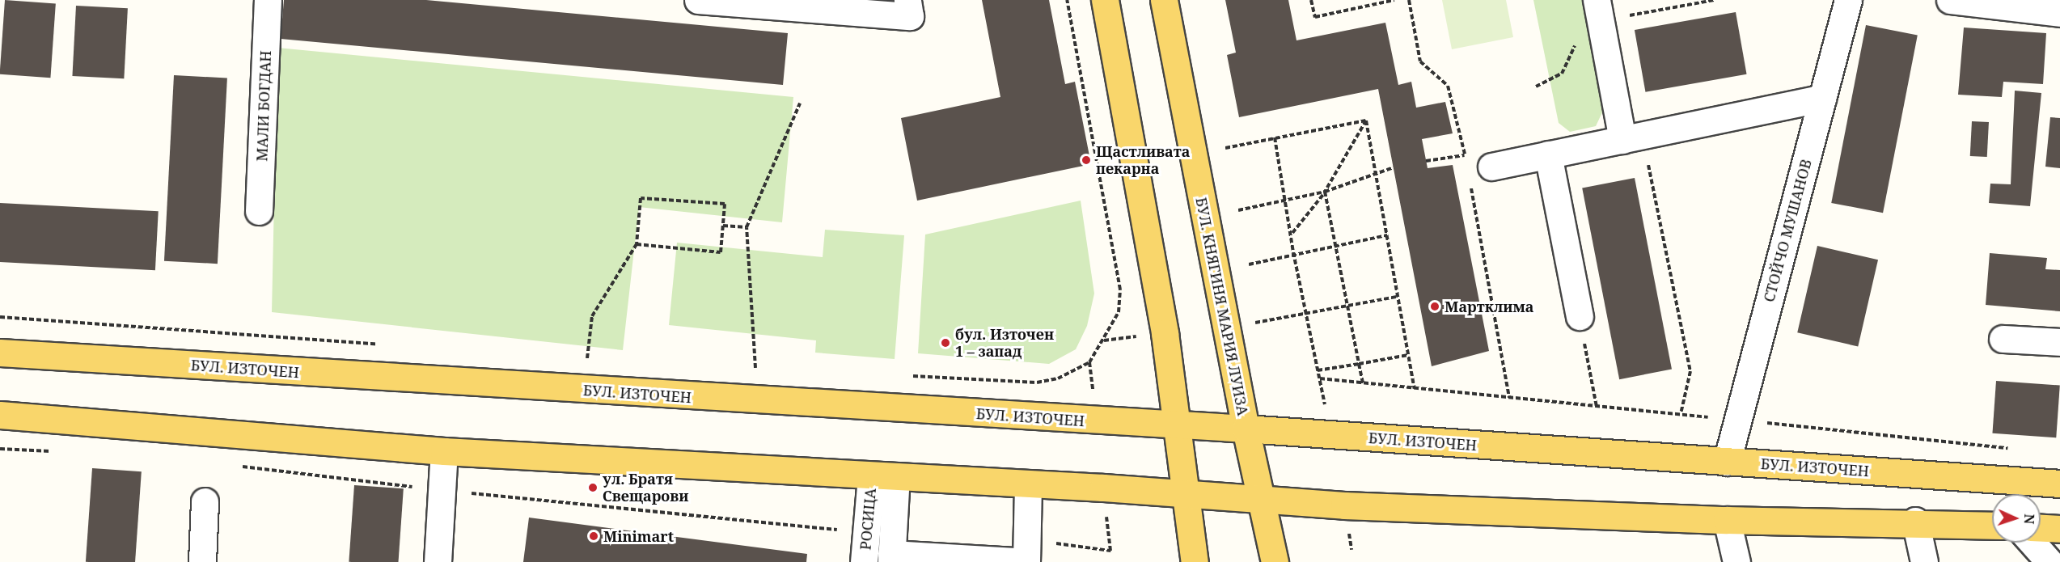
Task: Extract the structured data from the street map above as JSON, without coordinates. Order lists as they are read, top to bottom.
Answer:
{
  "streets": {
    "main road": ["БУЛ. КНЯГИНЯ МАРИЯ ЛУИЗА", "БУЛ. ИЗТОЧЕН"],
    "street": ["МАЛИ БОГДАН", "СТОЙЧО МУШАНОВ", "РОСИЦА"]
  },
  "crossings": [
    ["СТОЙЧО МУШАНОВ", "БУЛ. ИЗТОЧЕН"],
    ["БУЛ. КНЯГИНЯ МАРИЯ ЛУИЗА", "БУЛ. ИЗТОЧЕН"]
  ],
  "places": [
    "Щастливата пекарна",
    "Мартклима",
    "бул. Източен 1 – запад",
    "ул. Братя Свещарови",
    "Minimart"
  ],
  "north": "right"
}
